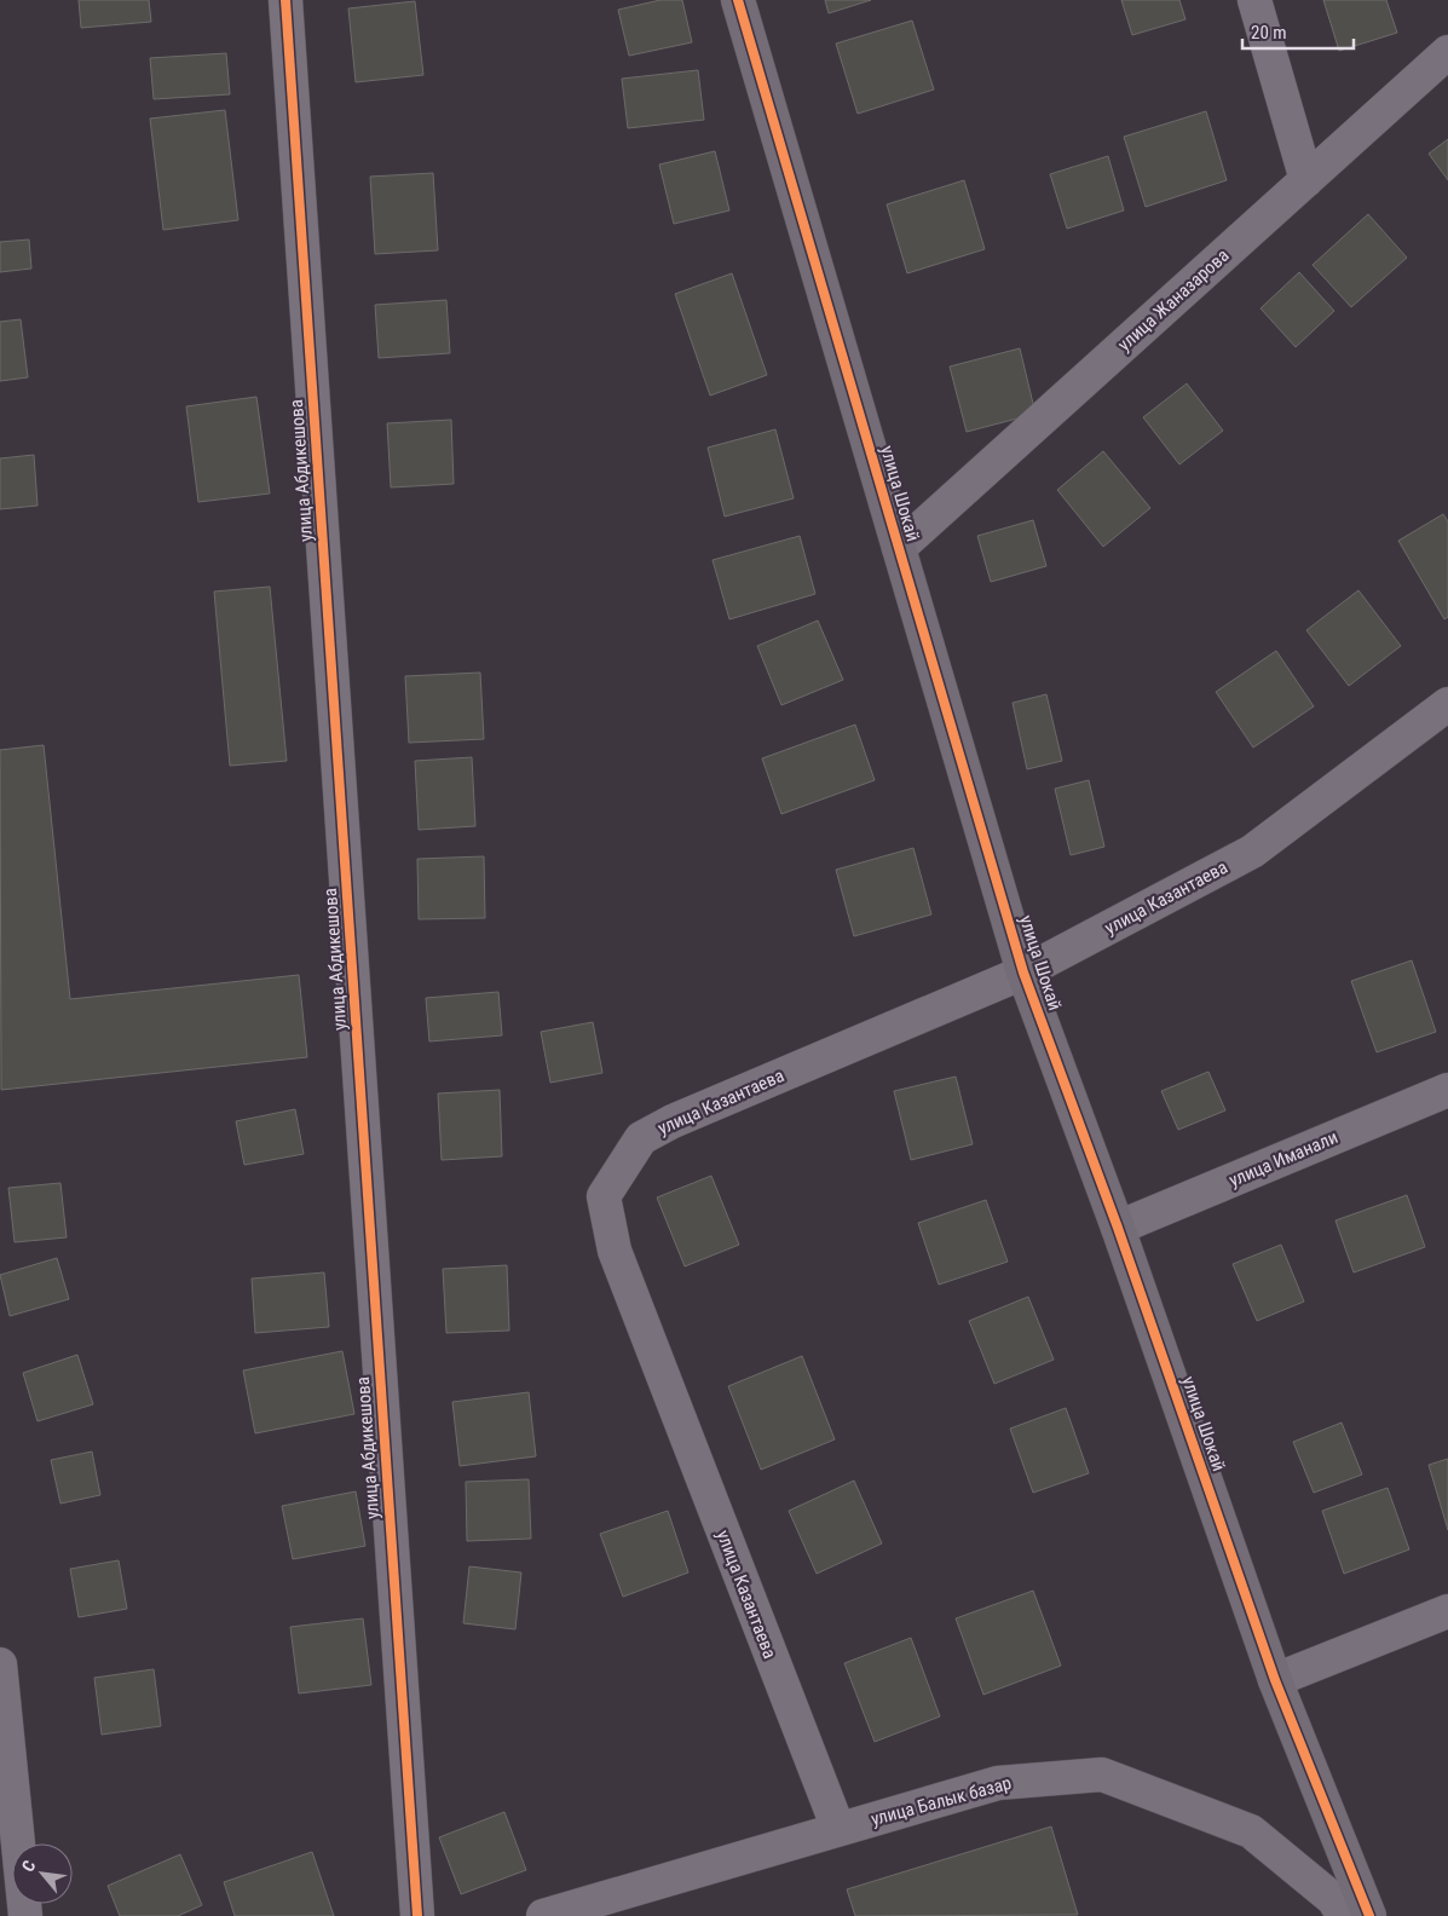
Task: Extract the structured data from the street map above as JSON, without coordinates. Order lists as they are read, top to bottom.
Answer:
{
  "streets": {
    "street": [
      "улица Жаназарова",
      "улица Абдикешова",
      "улица Шокай",
      "улица Казантаева",
      "улица Иманали",
      "улица Балык базар"
    ]
  },
  "crossings": [
    ["улица Жаназарова", "улица Шокай"],
    ["улица Шокай", "улица Казантаева"],
    ["улица Шокай", "улица Иманали"],
    ["улица Казантаева", "улица Балык базар"]
  ],
  "scale_bar": "20 m",
  "north": "top left"
}
